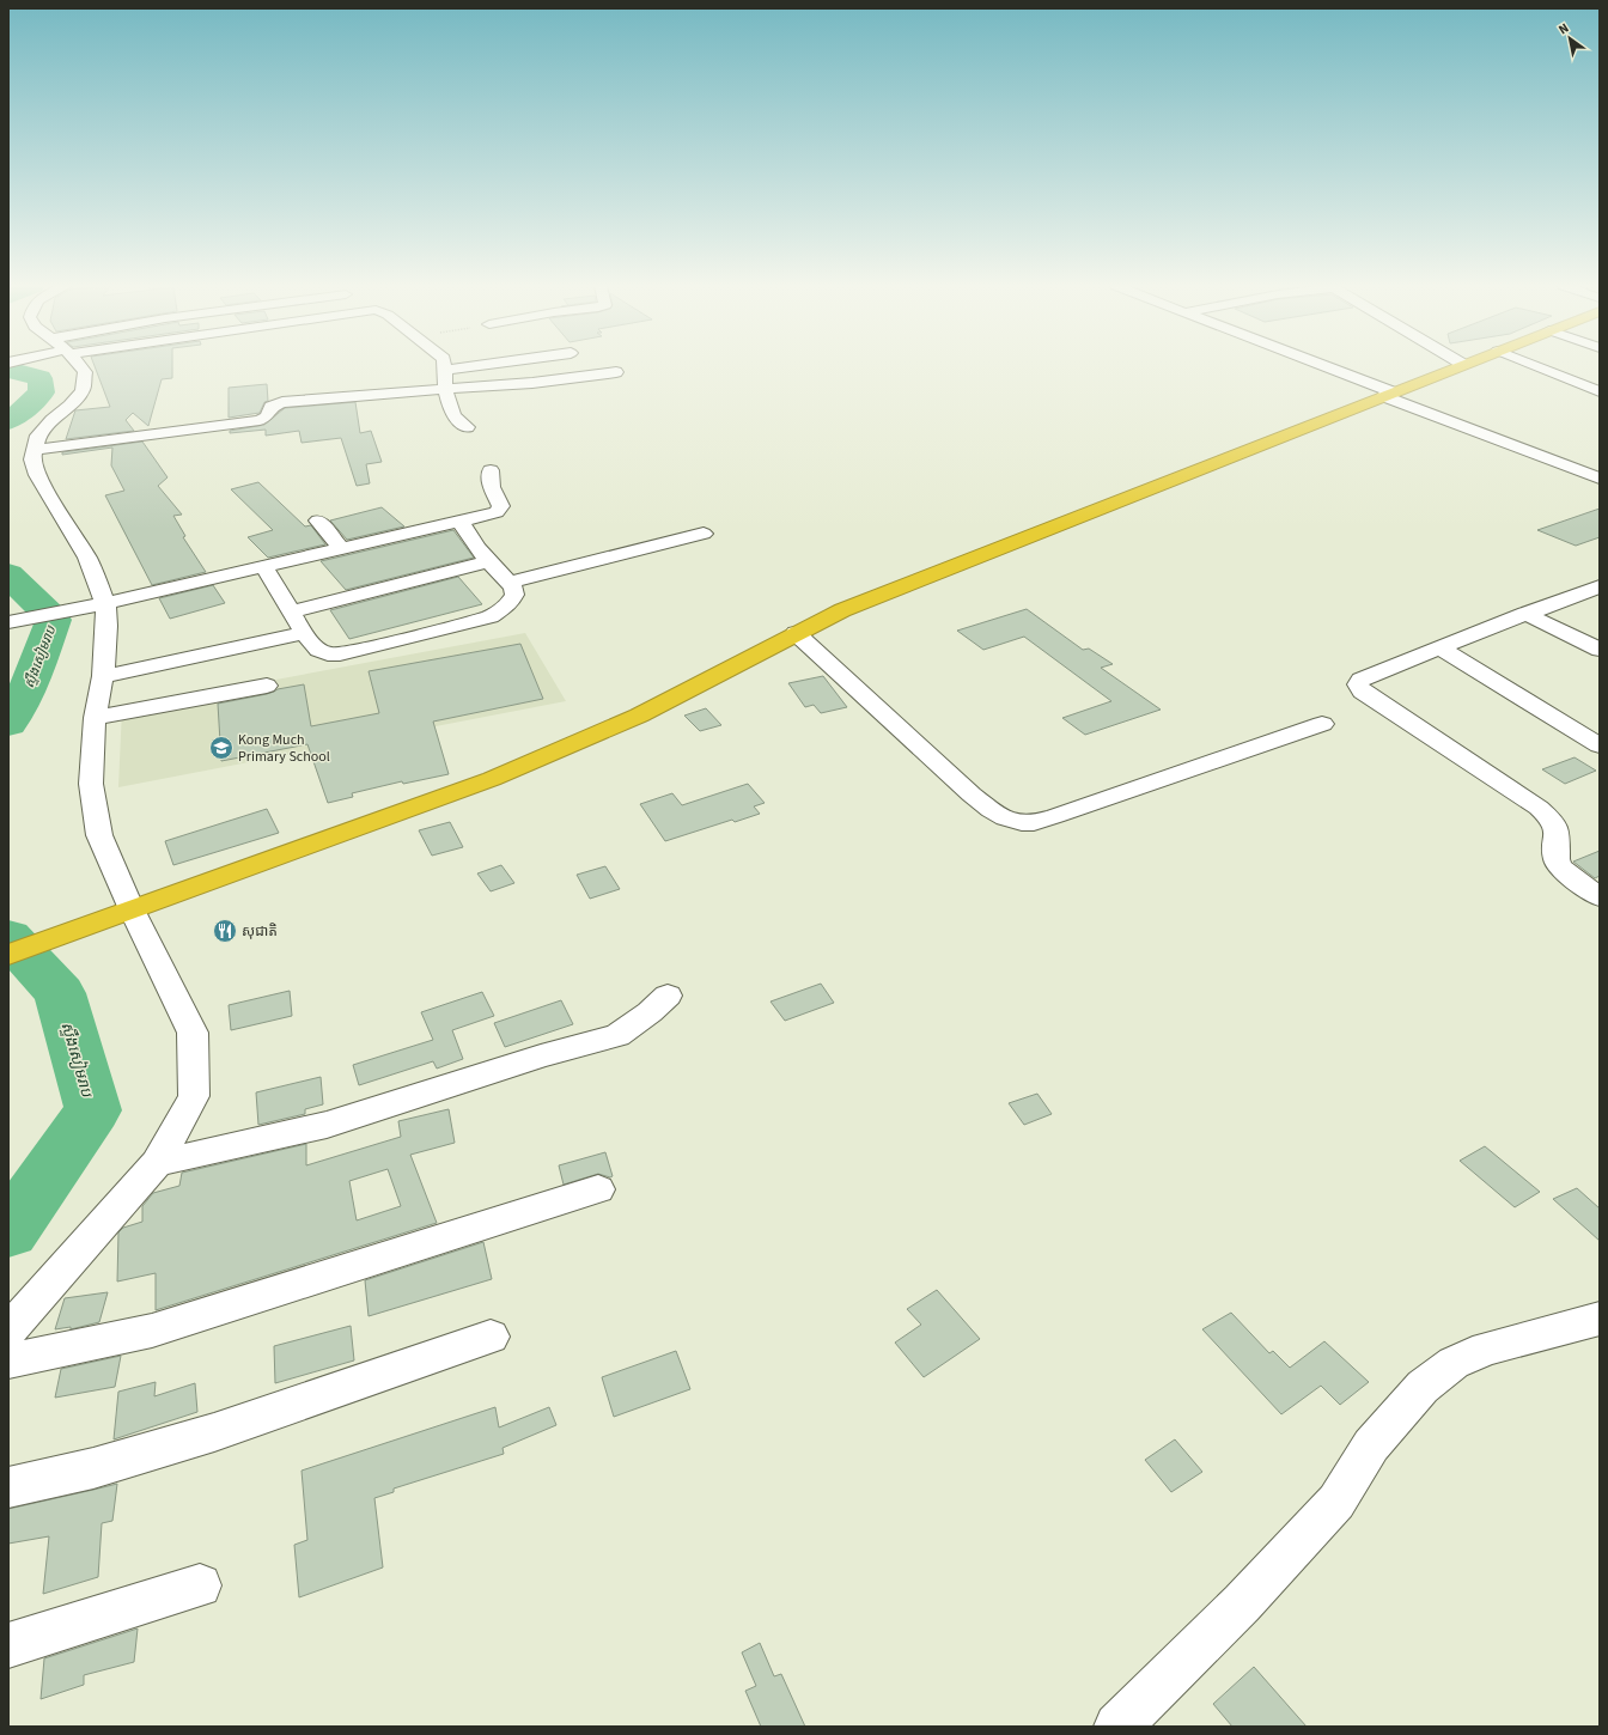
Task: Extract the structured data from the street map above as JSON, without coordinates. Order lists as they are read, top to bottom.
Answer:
{
  "water": ["ស្ទឹងសៀមរាប"],
  "places": {
    "school or university": ["Kong Much Primary School"],
    "restaurant": ["សុជាតិ"]
  },
  "north": "top left"
}
